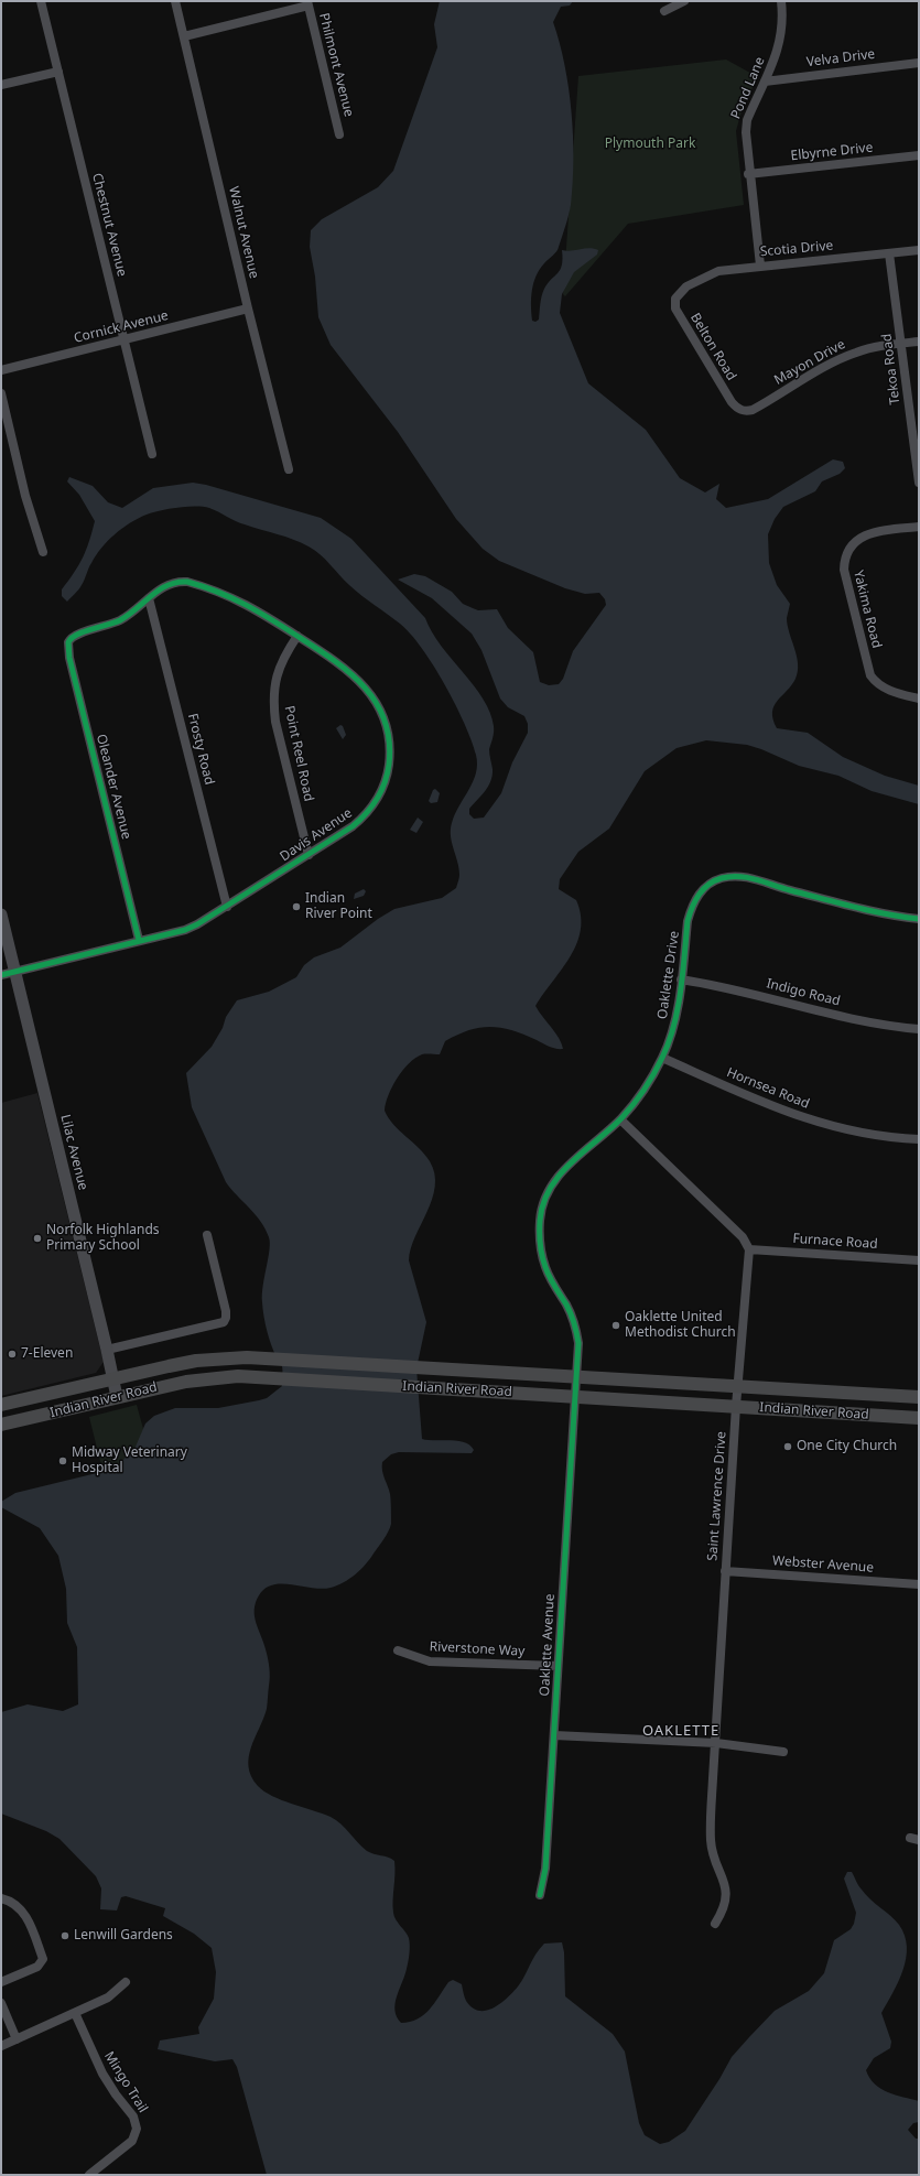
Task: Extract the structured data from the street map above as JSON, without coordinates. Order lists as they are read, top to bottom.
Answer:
{
  "streets": {
    "main road": ["Indian River Road"],
    "street": [
      "Velva Drive",
      "Philmont Avenue",
      "Pond Lane",
      "Elbyrne Drive",
      "Chestnut Avenue",
      "Walnut Avenue",
      "Scotia Drive",
      "Cornick Avenue",
      "Belton Road",
      "Mayon Drive",
      "Tekoa Road",
      "Yakima Road",
      "Frosty Road",
      "Point Reel Road",
      "Oleander Avenue",
      "Davis Avenue",
      "Oaklette Drive",
      "Indigo Road",
      "Hornsea Road",
      "Lilac Avenue",
      "Furnace Road",
      "Saint Lawrence Drive",
      "Webster Avenue",
      "Oaklette Avenue",
      "Riverstone Way",
      "Mingo Trail"
    ]
  },
  "crossings": [
    ["Velva Drive", "Pond Lane"],
    ["Pond Lane", "Elbyrne Drive"],
    ["Pond Lane", "Scotia Drive"],
    ["Chestnut Avenue", "Cornick Avenue"],
    ["Walnut Avenue", "Cornick Avenue"],
    ["Scotia Drive", "Belton Road"],
    ["Scotia Drive", "Tekoa Road"],
    ["Belton Road", "Mayon Drive"],
    ["Mayon Drive", "Tekoa Road"],
    ["Frosty Road", "Davis Avenue"],
    ["Point Reel Road", "Davis Avenue"],
    ["Oleander Avenue", "Davis Avenue"],
    ["Davis Avenue", "Lilac Avenue"],
    ["Oaklette Drive", "Indigo Road"],
    ["Oaklette Drive", "Hornsea Road"],
    ["Oaklette Drive", "Indian River Road"],
    ["Oaklette Drive", "Oaklette Avenue"],
    ["Lilac Avenue", "Indian River Road"],
    ["Furnace Road", "Saint Lawrence Drive"],
    ["Indian River Road", "Saint Lawrence Drive"],
    ["Indian River Road", "Oaklette Avenue"],
    ["Saint Lawrence Drive", "Webster Avenue"],
    ["Oaklette Avenue", "Riverstone Way"]
  ],
  "districts": ["OAKLETTE"],
  "parks": ["Plymouth Park"],
  "places": [
    "Indian River Point",
    "Norfolk Highlands Primary School",
    "Oaklette United Methodist Church",
    "7-Eleven",
    "One City Church",
    "Midway Veterinary Hospital",
    "Lenwill Gardens"
  ]
}
